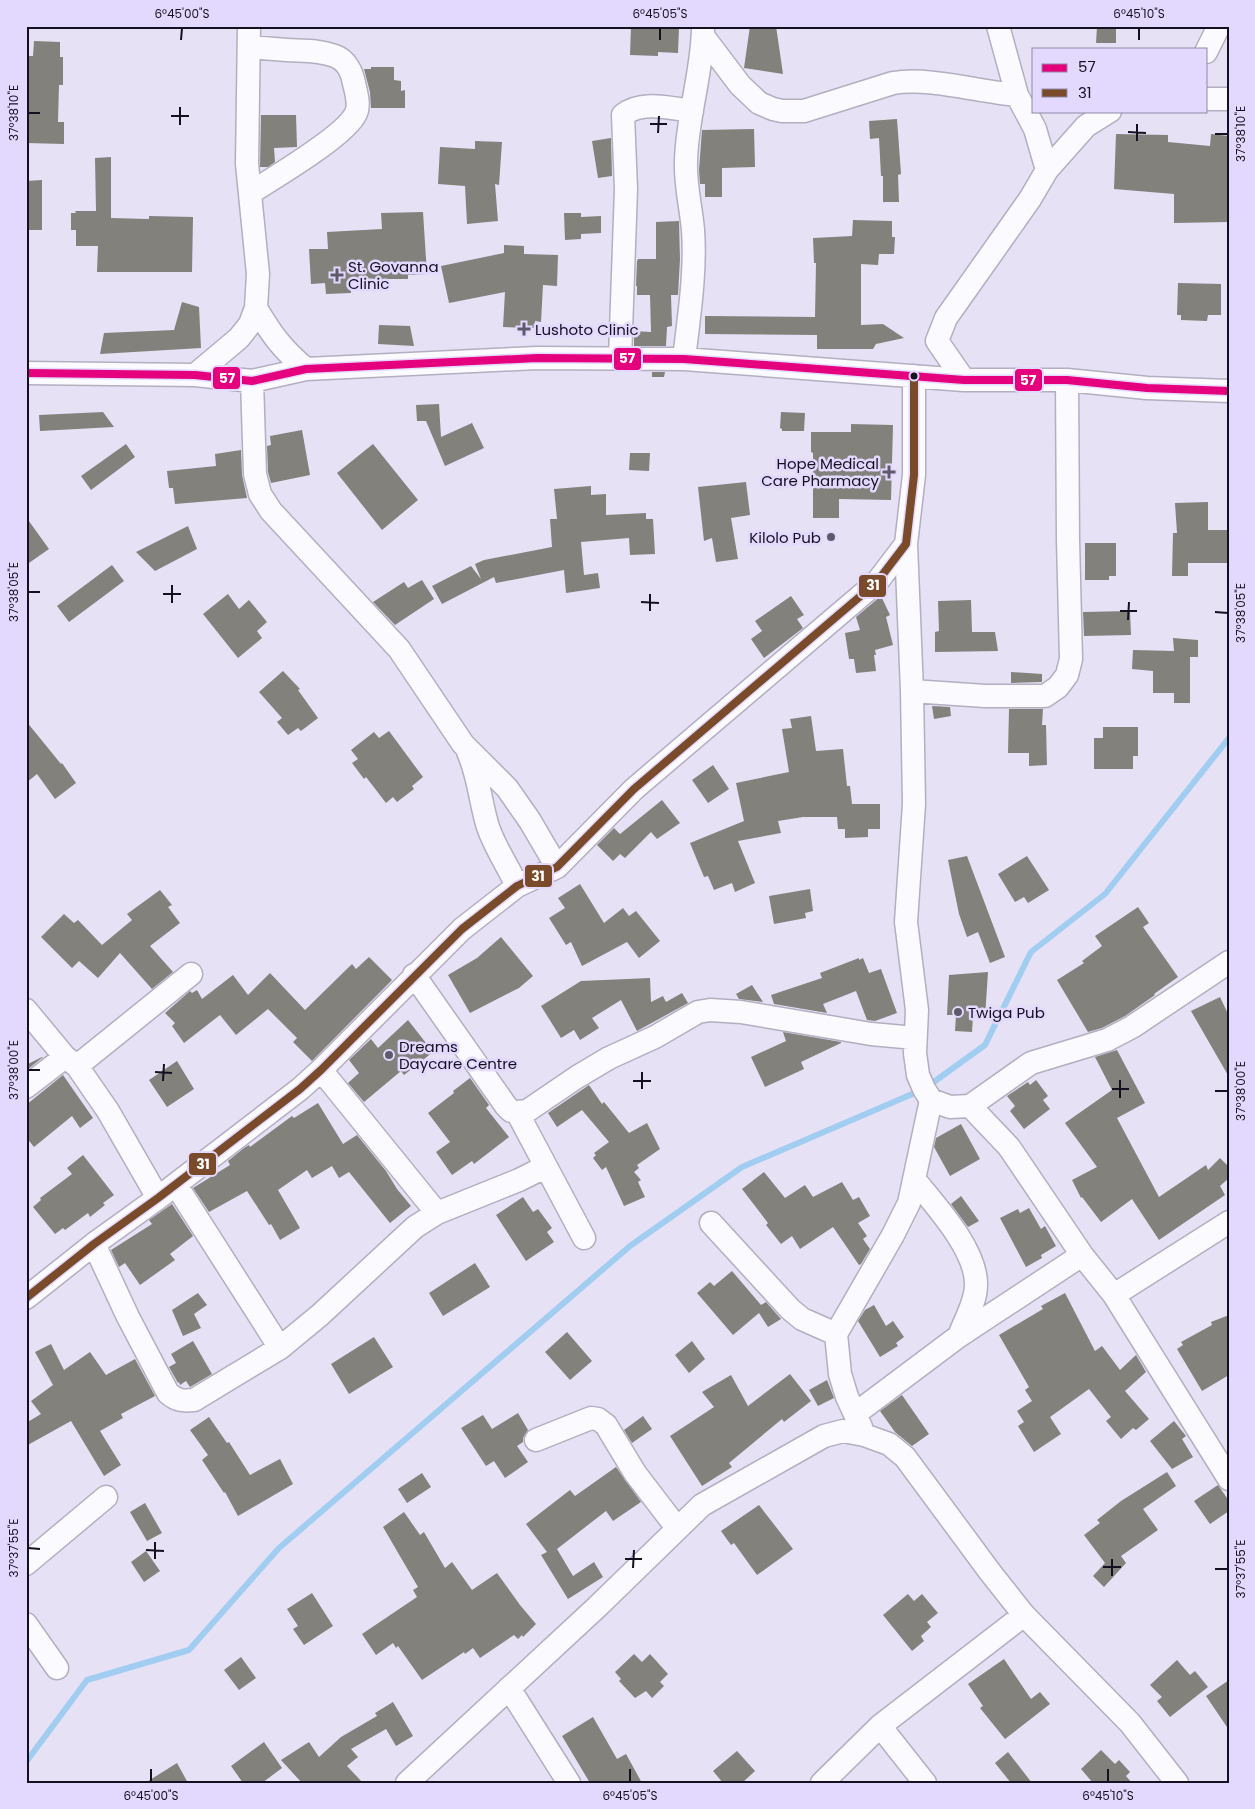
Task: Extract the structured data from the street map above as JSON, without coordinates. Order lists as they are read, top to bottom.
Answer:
{
  "places": {
    "health": ["St. Govanna Clinic", "Lushoto Clinic", "Hope Medical Care Pharmacy"],
    "other": ["Kilolo Pub", "Twiga Pub", "Dreams Daycare Centre"]
  },
  "lines": ["transit line 57", "transit line 31"],
  "legend": ["57", "31"],
  "coordinates": [
    "6°45'00\"S",
    "6°45'05\"S",
    "6°45'10\"S",
    "37°38'10\"E",
    "37°38'05\"E",
    "37°38'00\"E",
    "37°37'55\"E"
  ]
}
